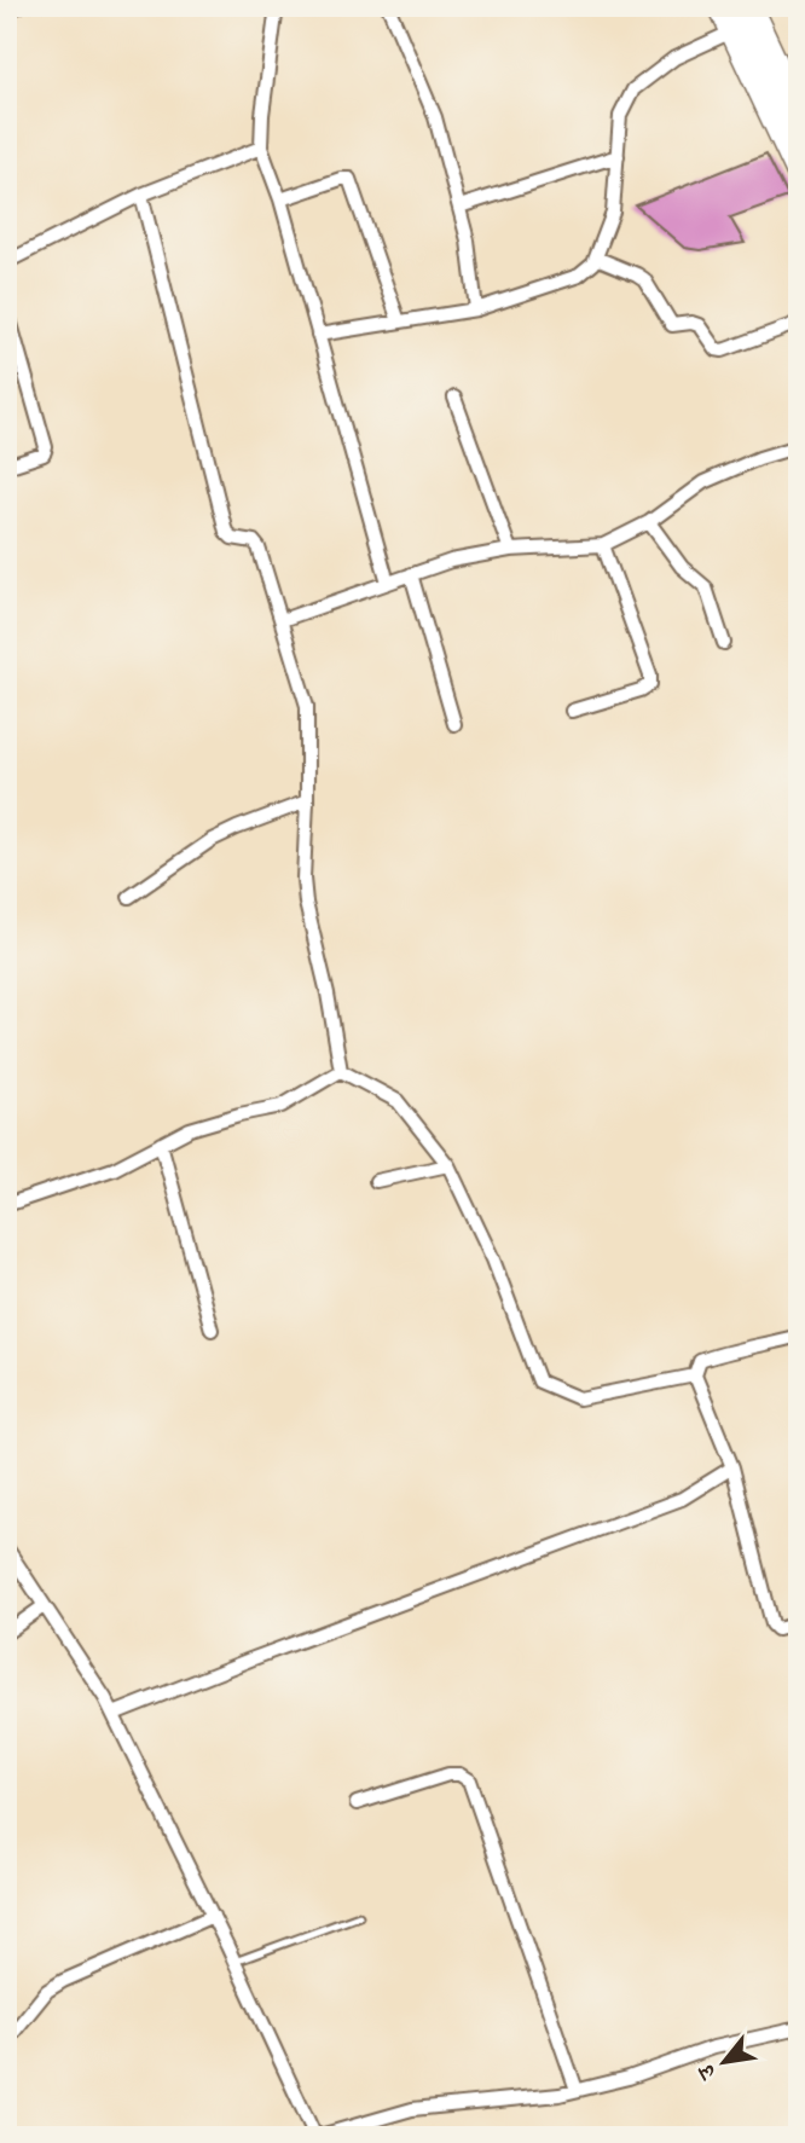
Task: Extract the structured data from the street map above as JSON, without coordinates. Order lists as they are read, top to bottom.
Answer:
{
  "north": "bottom left"
}
